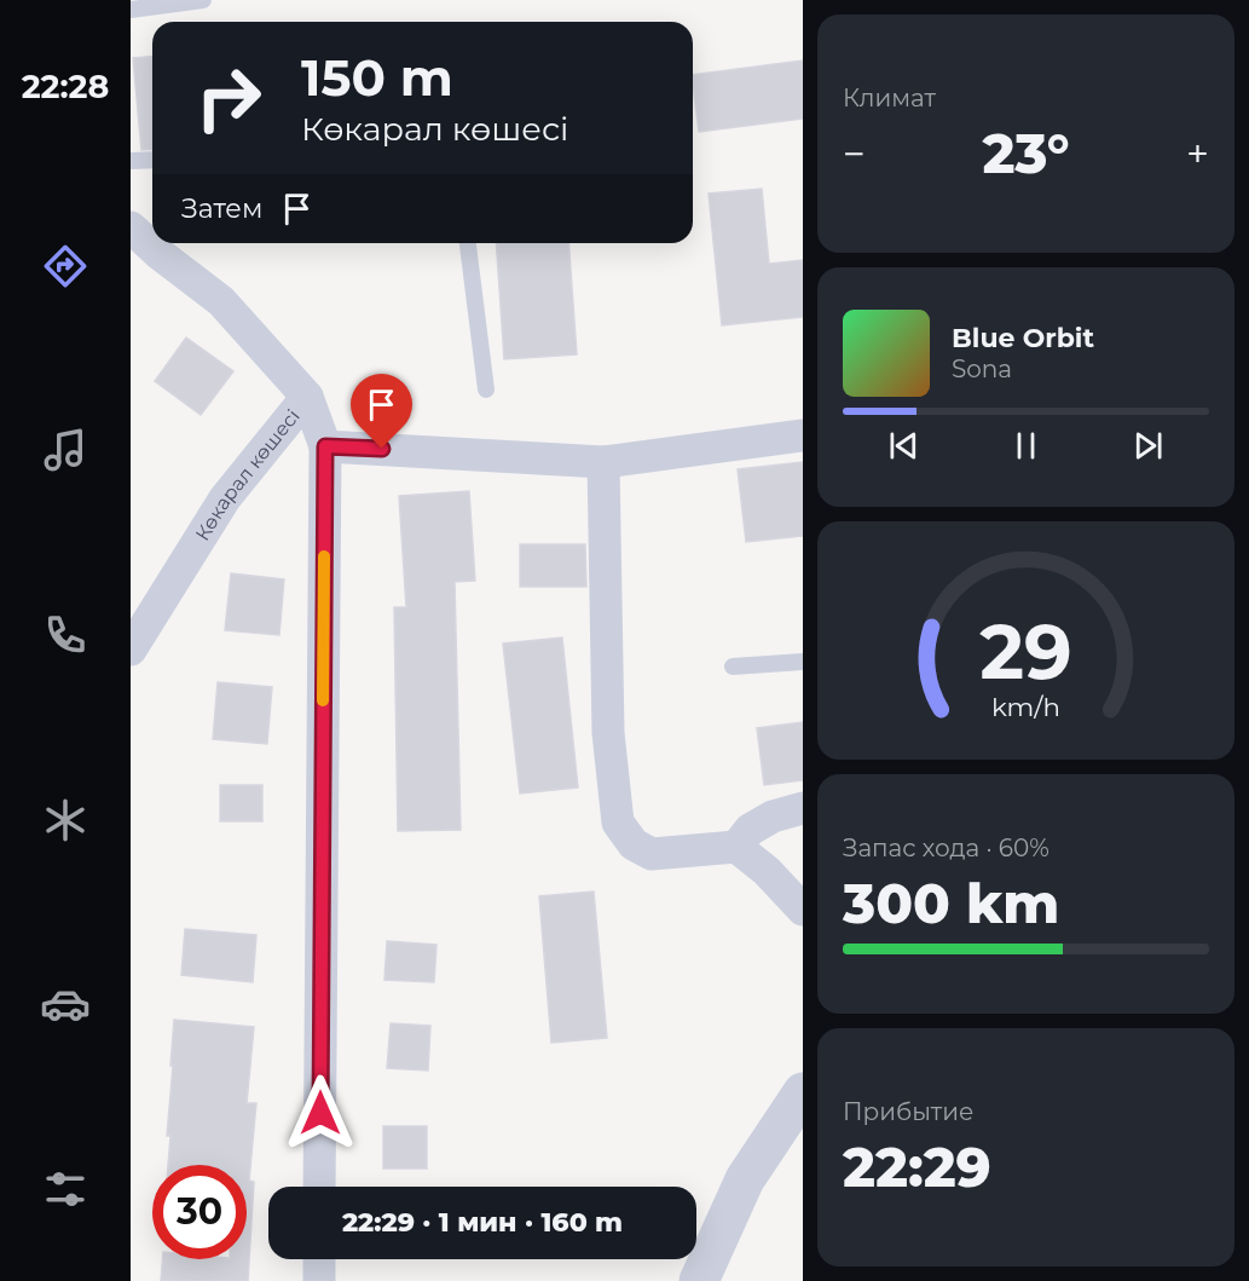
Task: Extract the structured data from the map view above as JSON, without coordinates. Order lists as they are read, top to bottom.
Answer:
{
  "streets": {
    "street": ["Көкарал көшесі"]
  },
  "page": {
    "tabs": "22:28",
    "tile": [
      "Климат",
      ["Запас хода · 60%", "300 km"],
      ["Прибытие", "22:29"]
    ],
    "turn": ["150 m", "Көкарал көшесі"],
    "heat": ["−", "23°", "+"],
    "then": "Затем",
    "song": ["Blue Orbit", "Sona"],
    "limit": "30",
    "trip": "22:29 · 1 мин · 160 m",
    "gauge": ["29", "km/h"]
  }
}
